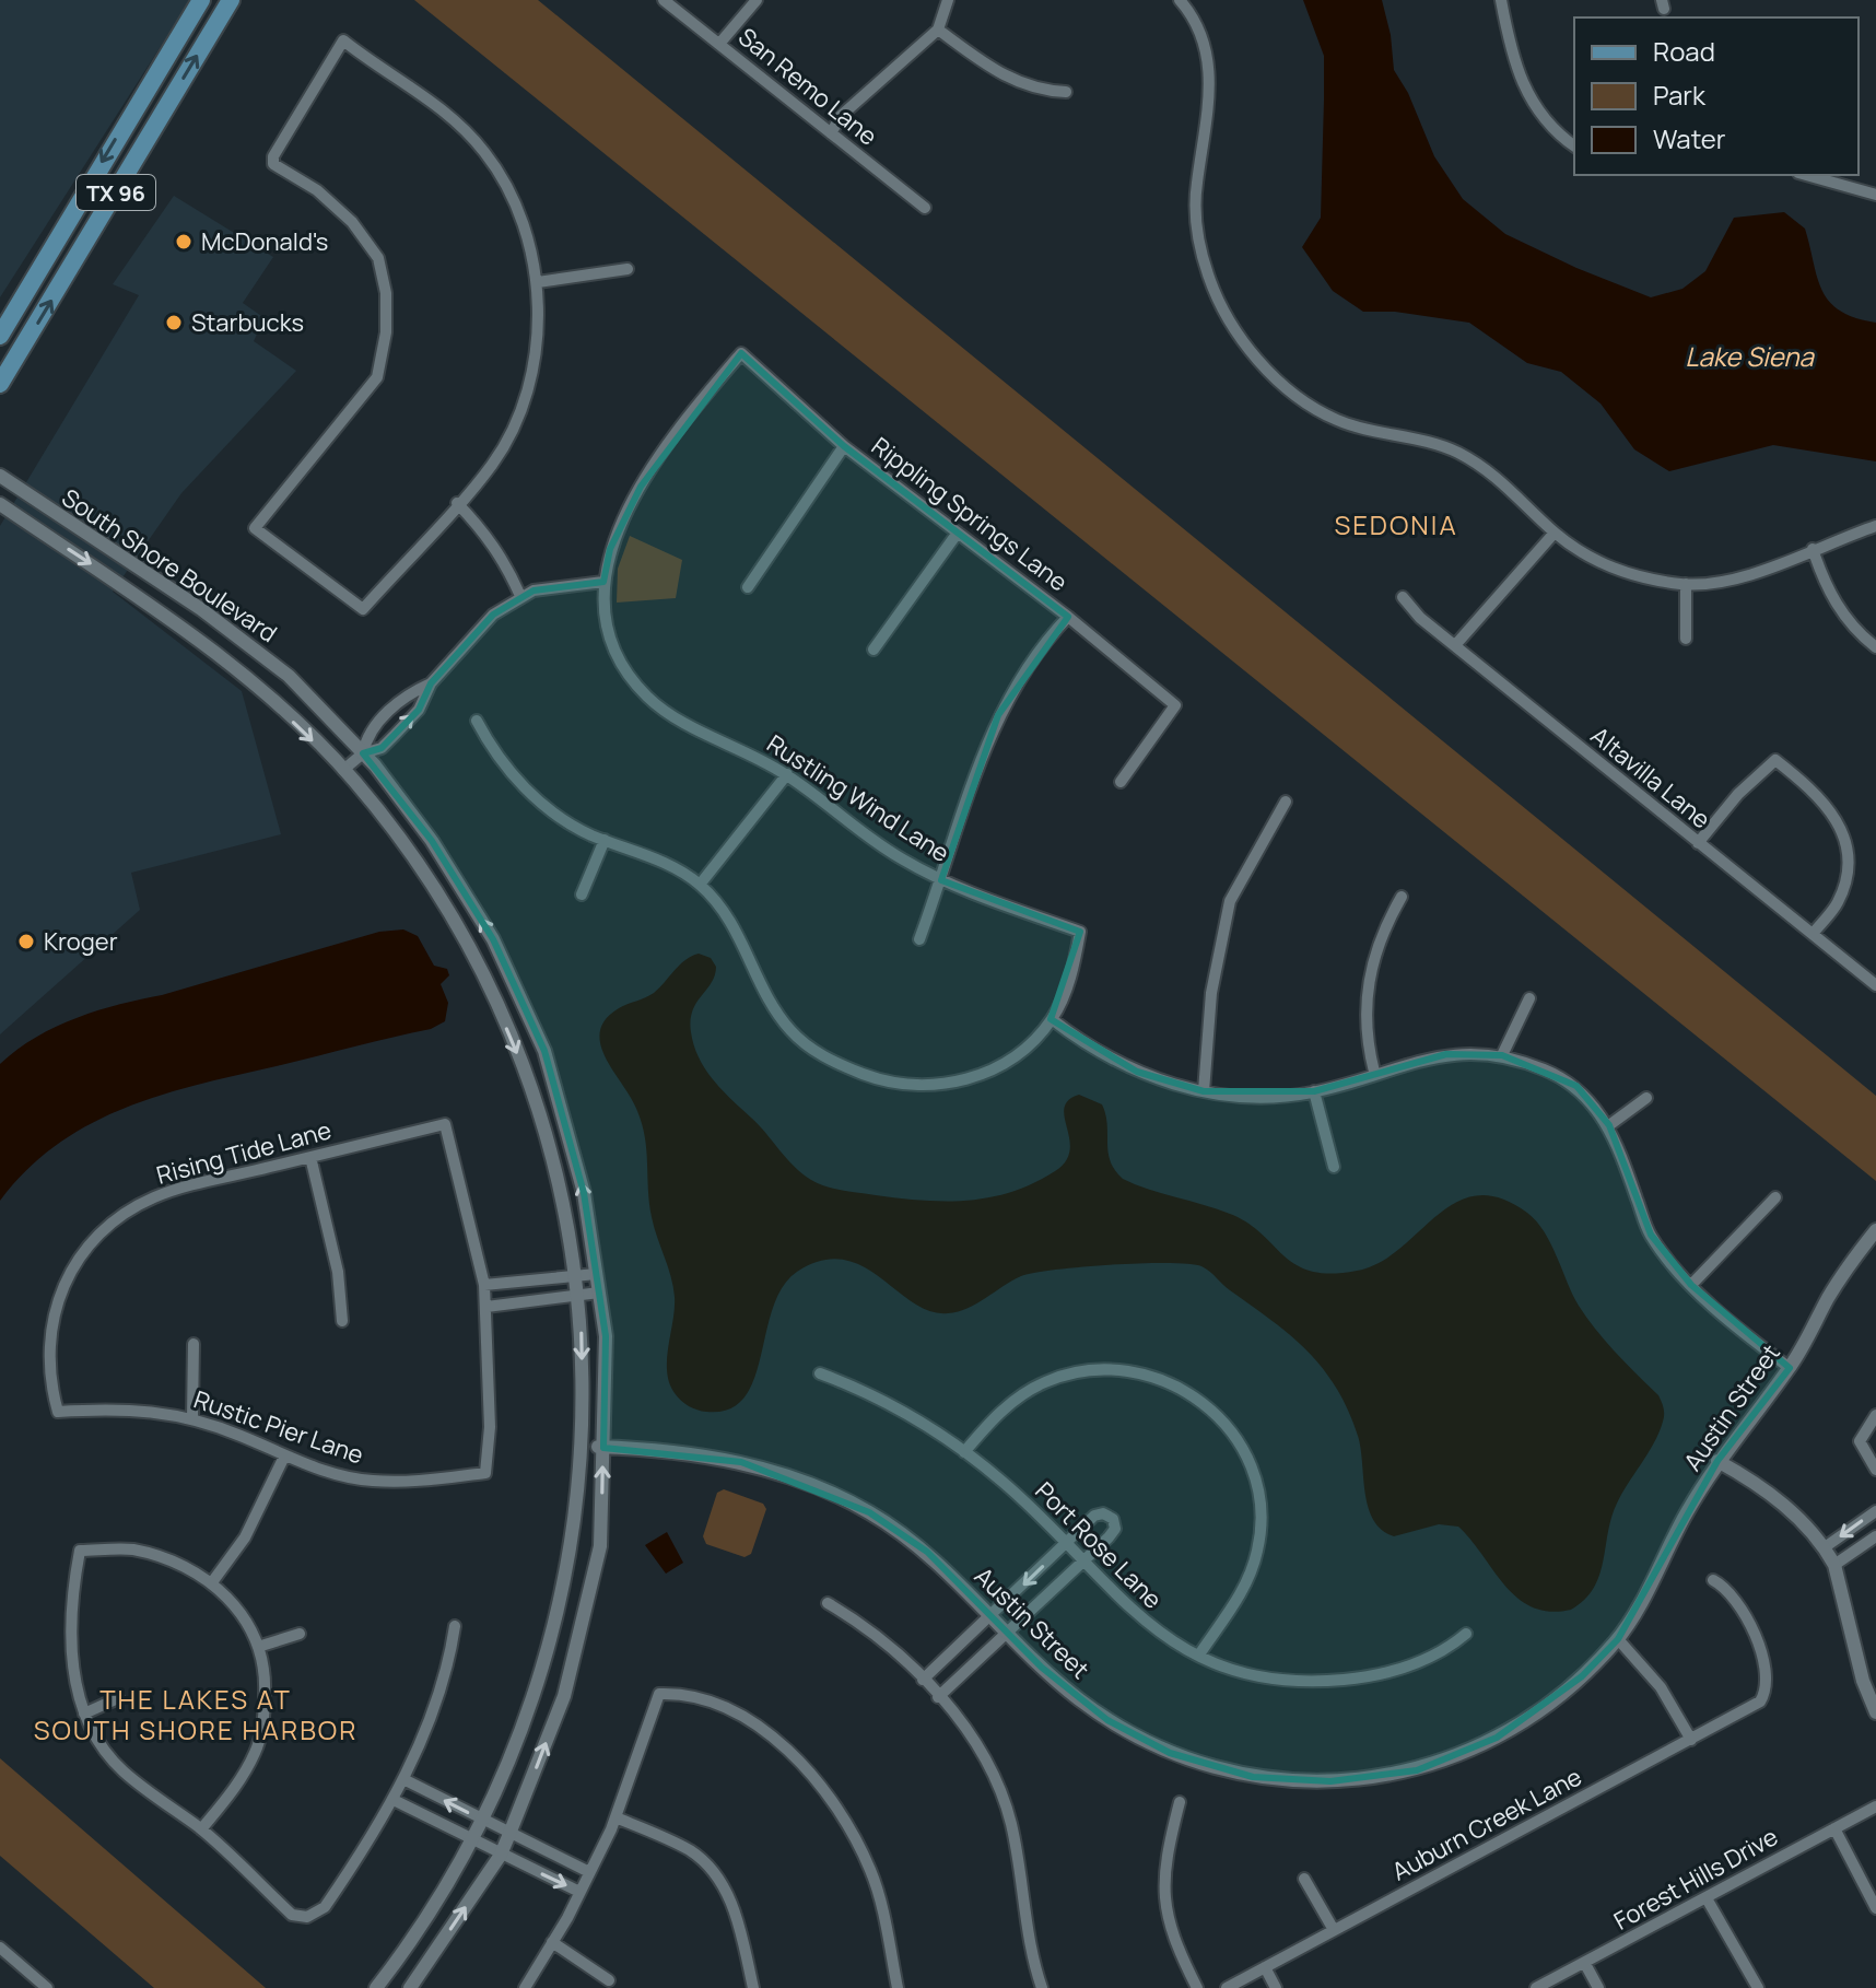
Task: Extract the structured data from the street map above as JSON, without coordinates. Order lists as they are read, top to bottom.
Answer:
{
  "streets": {
    "main road": ["TX 96"],
    "street": [
      "San Remo Lane",
      "Rippling Springs Lane",
      "South Shore Boulevard",
      "Altavilla Lane",
      "Rustling Wind Lane",
      "Rising Tide Lane",
      "Austin Street",
      "Rustic Pier Lane",
      "Port Rose Lane",
      "Auburn Creek Lane",
      "Forest Hills Drive"
    ]
  },
  "crossings": [
    ["Rippling Springs Lane", "Rustling Wind Lane"],
    ["South Shore Boulevard", "Austin Street"],
    ["Rising Tide Lane", "Rustic Pier Lane"]
  ],
  "districts": ["SEDONIA", "THE LAKES AT SOUTH SHORE HARBOR"],
  "water": ["Lake Siena"],
  "places": ["McDonald's", "Starbucks", "Kroger"],
  "legend": ["Road", "Park", "Water"]
}
